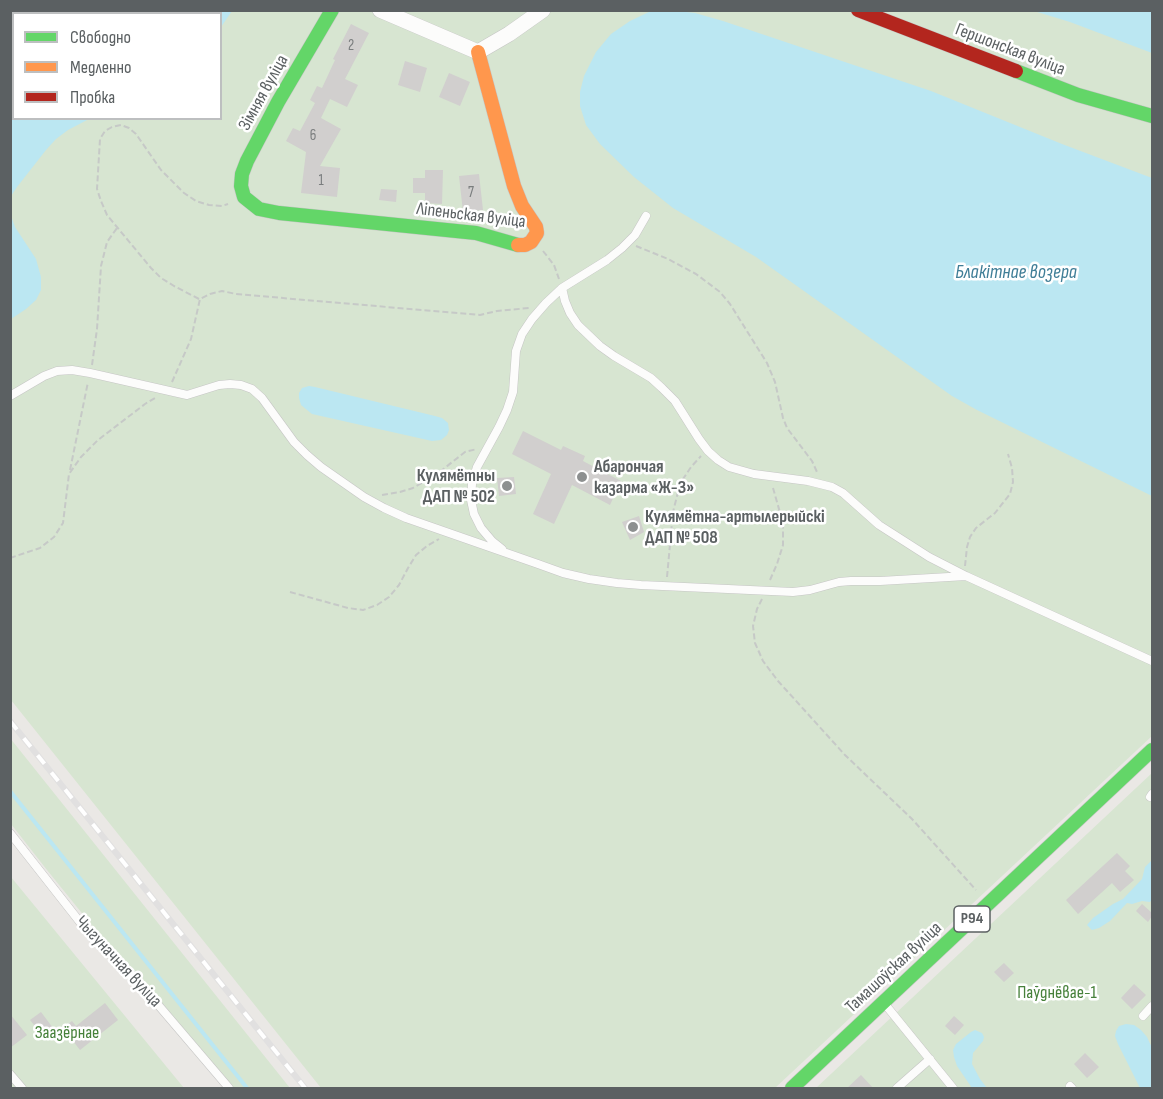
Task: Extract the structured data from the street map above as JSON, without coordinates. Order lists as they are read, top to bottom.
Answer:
{
  "streets": {
    "street": [
      "Гершонская вуліца",
      "Зімняя вуліца",
      "Ліпеньская вуліца",
      "Р94",
      "Тамашоўская вуліца"
    ],
    "lane": ["Чыгуначная вуліца"]
  },
  "crossings": [
    ["Зімняя вуліца", "Ліпеньская вуліца"]
  ],
  "water": ["Блакітнае возера"],
  "parks": ["Паўднёвае-1", "Заазёрнае"],
  "places": ["Абарончая казарма «Ж-З»", "Кулямётны ДАП № 502", "Кулямётна-артылерыйскі ДАП № 508"],
  "house_numbers": [
    "2",
    "6",
    "1",
    "7"
  ],
  "legend": ["Свободно", "Медленно", "Пробка"]
}
